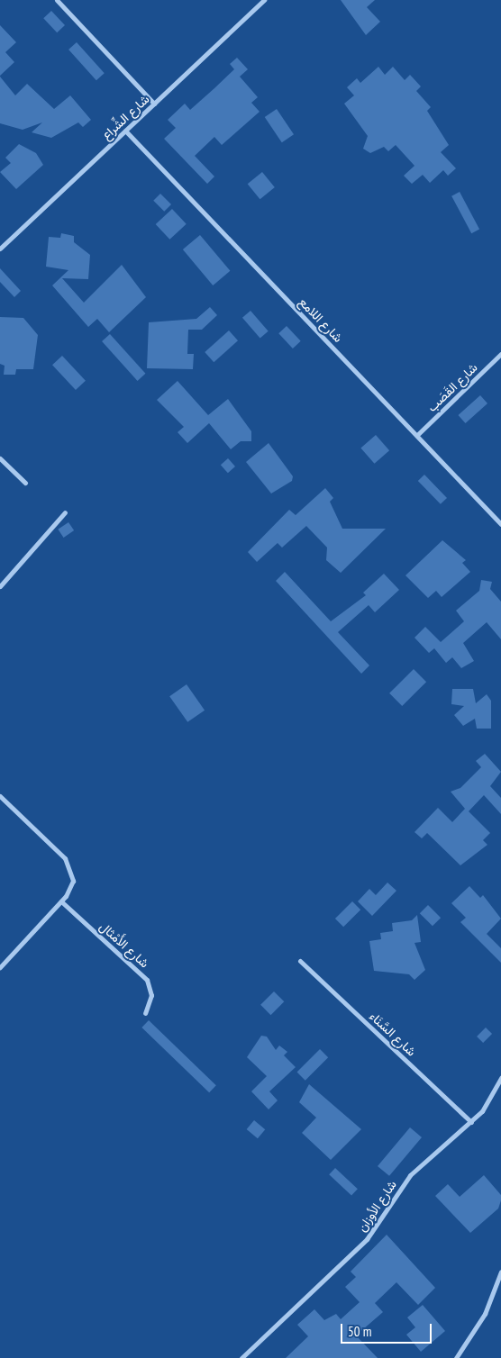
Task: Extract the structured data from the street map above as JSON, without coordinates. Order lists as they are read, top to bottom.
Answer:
{
  "streets": {
    "street": [
      "شارع الشِّراع",
      "شارع اللامع",
      "شارع القَصَب",
      "شارع الأَمْثال",
      "شارع السَّنَاء",
      "شارع الأوزان"
    ]
  },
  "crossings": [
    ["شارع الشِّراع", "شارع اللامع"],
    ["شارع اللامع", "شارع القَصَب"],
    ["شارع السَّنَاء", "شارع الأوزان"]
  ],
  "scale_bar": "50 m"
}
